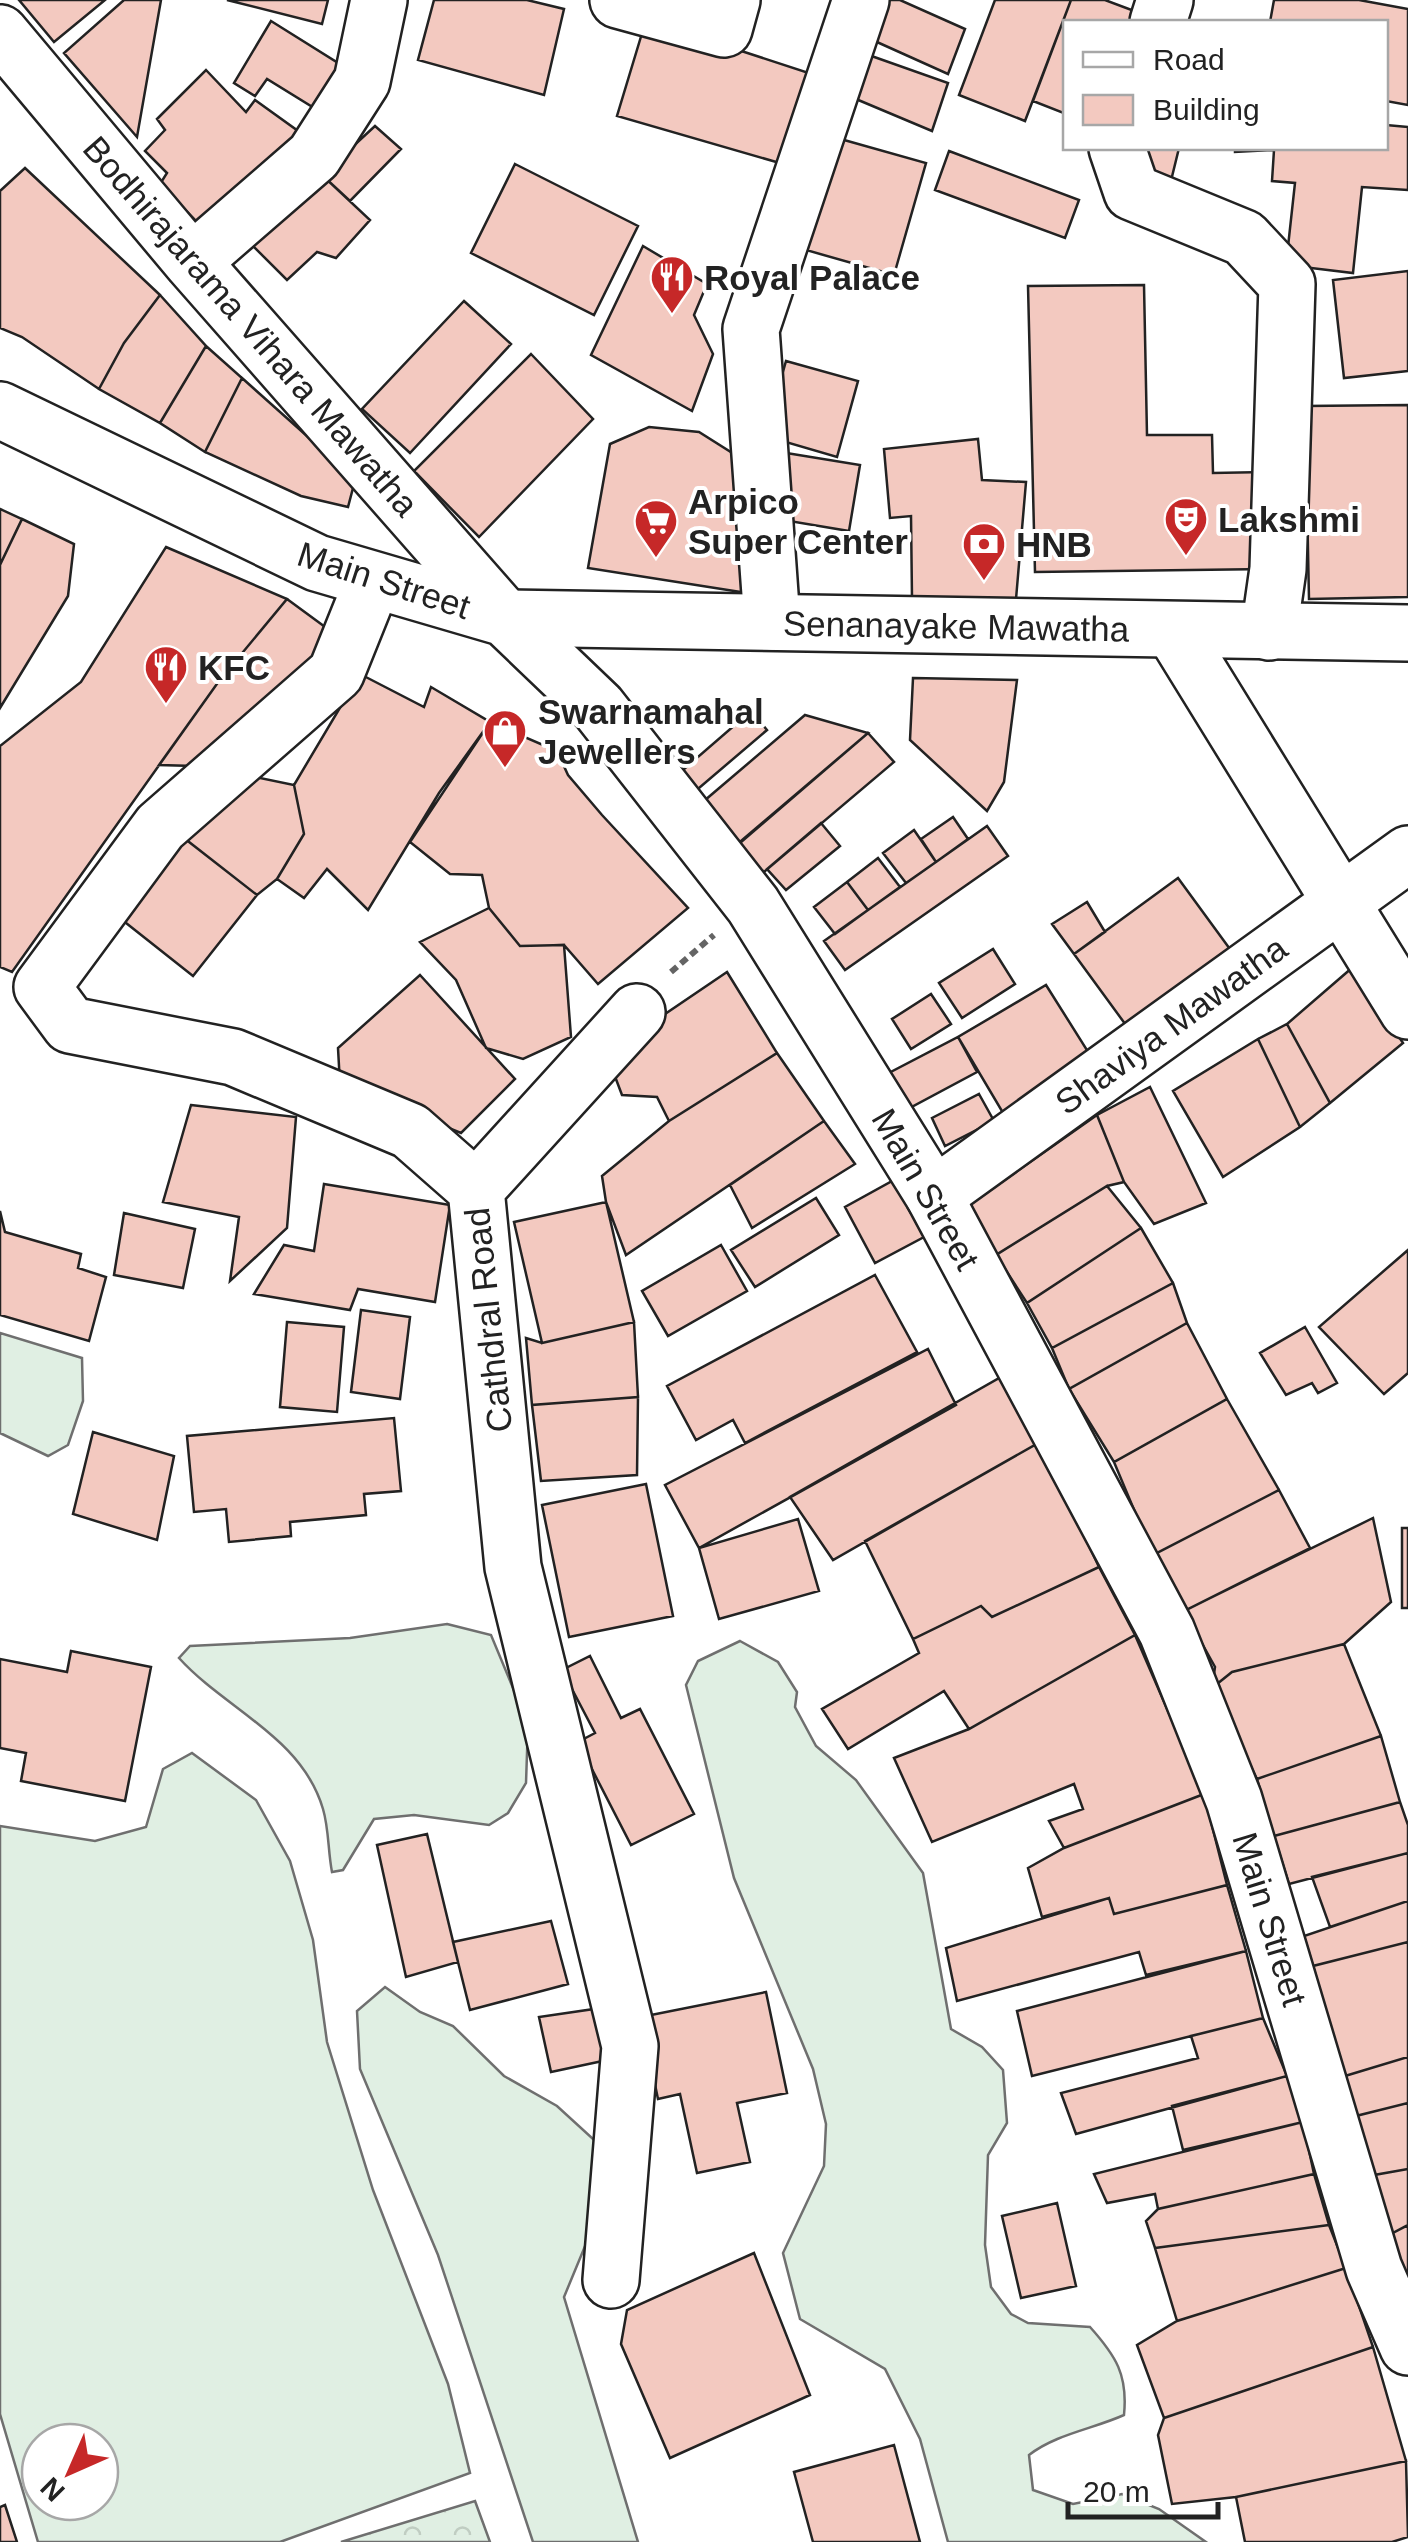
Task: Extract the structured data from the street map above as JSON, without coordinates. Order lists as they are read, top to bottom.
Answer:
{
  "streets": {
    "main road": [
      "Bodhirajarama Vihara Mawatha",
      "Main Street",
      "Senanayake Mawatha",
      "Shaviya Mawatha",
      "Cathdral Road"
    ]
  },
  "crossings": [
    ["Bodhirajarama Vihara Mawatha", "Main Street"],
    ["Bodhirajarama Vihara Mawatha", "Senanayake Mawatha"],
    ["Main Street", "Senanayake Mawatha"],
    ["Main Street", "Shaviya Mawatha"],
    ["Main Street", "Cathdral Road"]
  ],
  "places": {
    "restaurant": ["Royal Palace", "KFC"],
    "theatre": ["Lakshmi"],
    "supermarket": ["Arpico Super Center"],
    "bank": ["HNB"],
    "shop": ["Swarnamahal Jewellers"]
  },
  "legend": ["Road", "Building"],
  "scale_bar": "20 m",
  "north": "bottom left"
}
